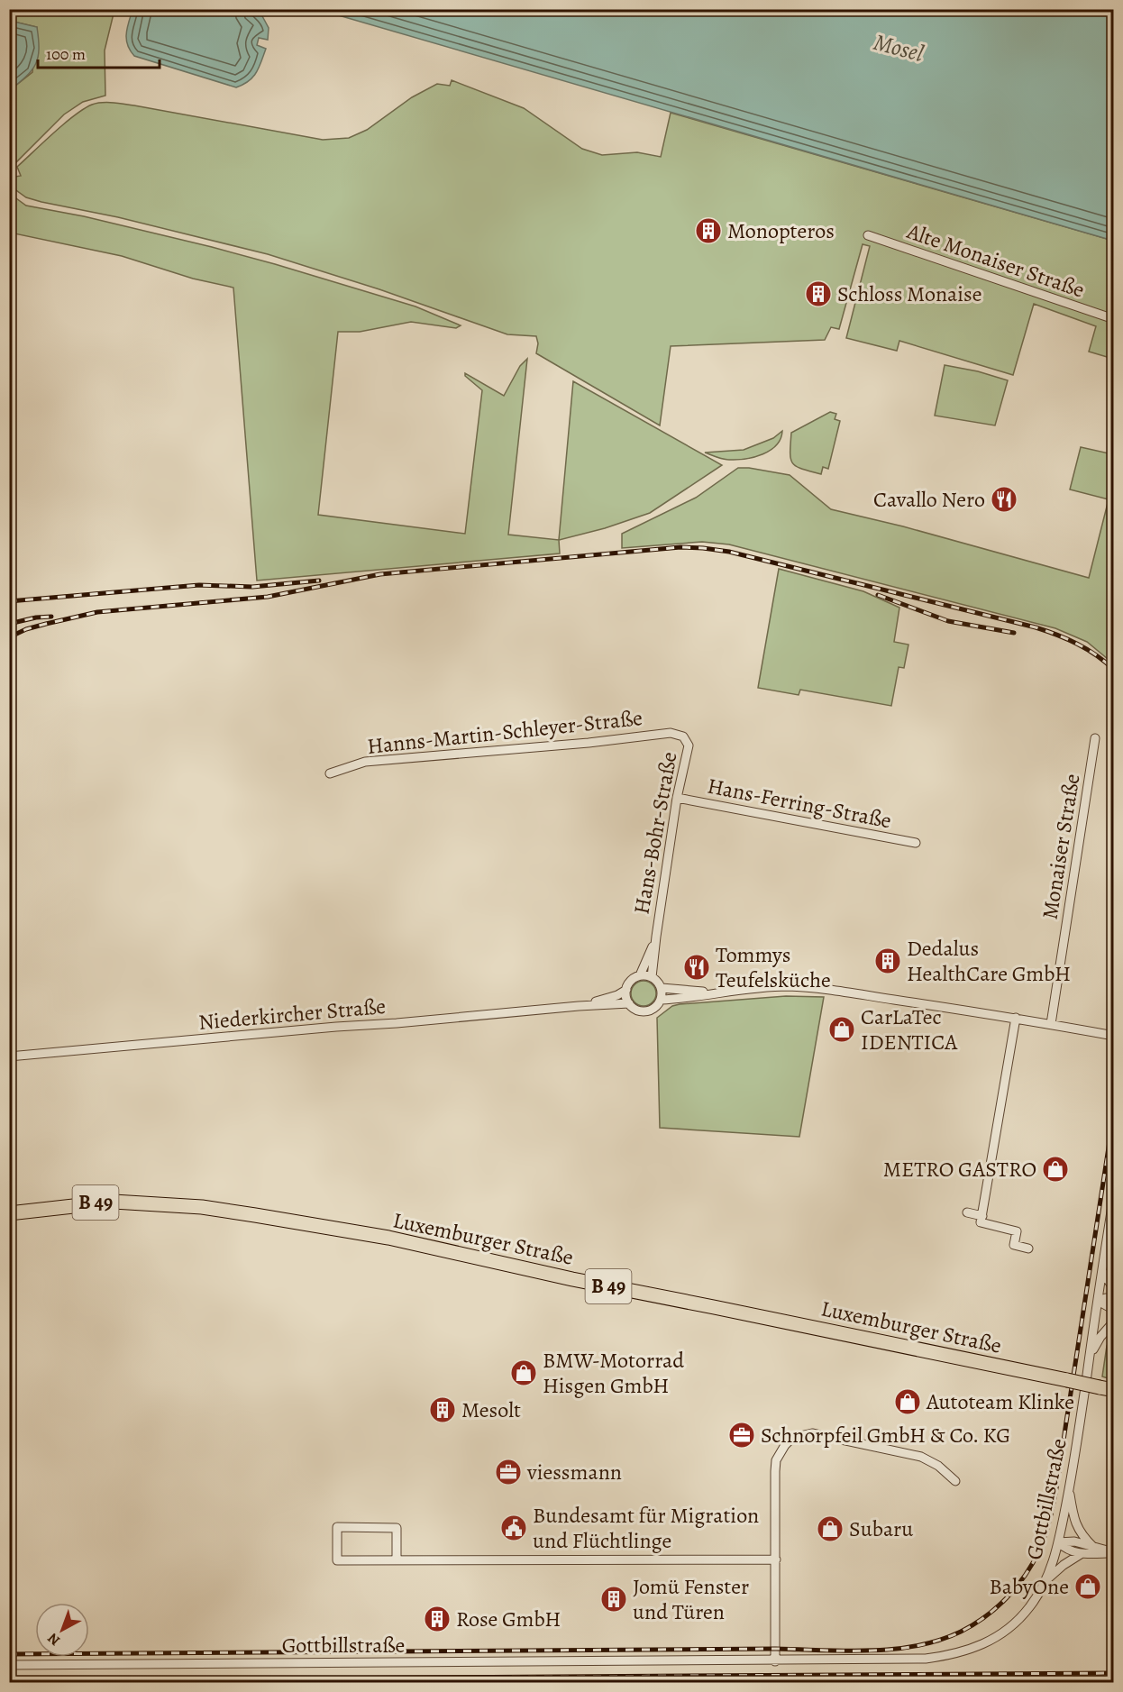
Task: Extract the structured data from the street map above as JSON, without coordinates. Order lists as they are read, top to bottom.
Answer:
{
  "streets": {
    "main road": ["B 49", "Luxemburger Straße"],
    "street": [
      "Alte Monaiser Straße",
      "Hanns-Martin-Schleyer-Straße",
      "Hans-Ferring-Straße",
      "Hans-Bohr-Straße",
      "Monaiser Straße",
      "Niederkircher Straße",
      "Gottbillstraße"
    ]
  },
  "crossings": [
    ["Hanns-Martin-Schleyer-Straße", "Hans-Bohr-Straße"],
    ["Hans-Ferring-Straße", "Hans-Bohr-Straße"],
    ["Hans-Bohr-Straße", "Niederkircher Straße"]
  ],
  "water": ["Mosel"],
  "places": {
    "building": [
      "Monopteros",
      "Schloss Monaise",
      "Dedalus HealthCare GmbH",
      "Mesolt",
      "Jomü Fenster und Türen",
      "Rose GmbH"
    ],
    "restaurant": ["Cavallo Nero", "Tommys Teufelsküche"],
    "shop": [
      "CarLaTec IDENTICA",
      "METRO GASTRO",
      "BMW-Motorrad Hisgen GmbH",
      "Autoteam Klinke",
      "Subaru",
      "BabyOne"
    ],
    "office": ["Schnorpfeil GmbH & Co. KG", "viessmann"],
    "public building": ["Bundesamt für Migration und Flüchtlinge"]
  },
  "scale_bar": "100 m",
  "north": "bottom left"
}
